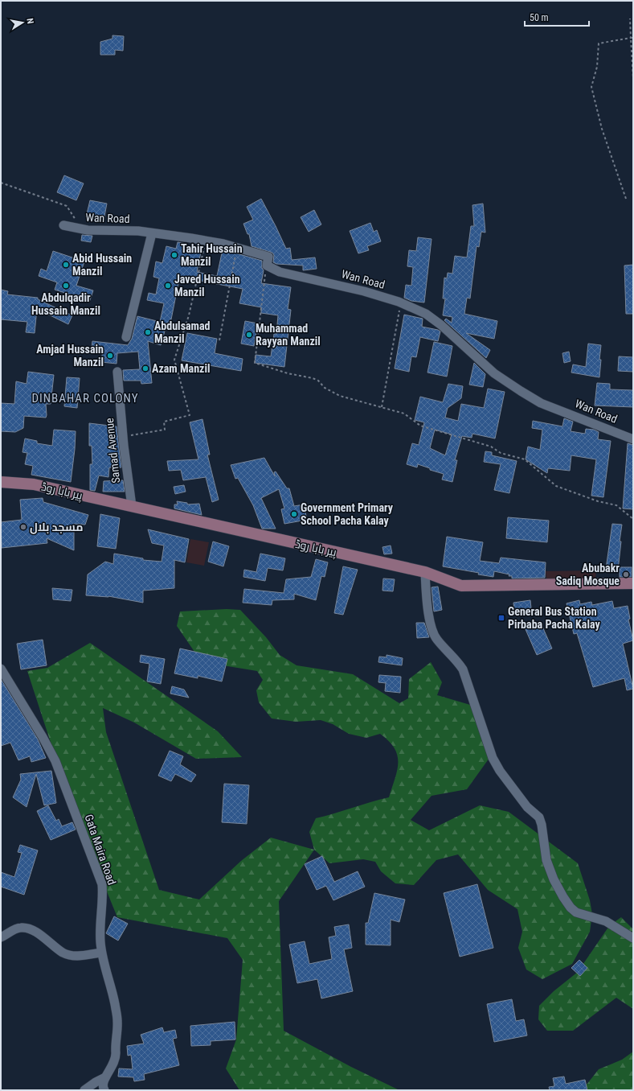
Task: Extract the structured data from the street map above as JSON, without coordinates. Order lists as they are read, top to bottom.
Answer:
{
  "streets": {
    "main road": ["پیر بابا روڈ"],
    "street": ["Wan Road", "Samad Avenue", "Gata Maira Road"]
  },
  "crossings": [
    ["Samad Avenue", "پیر بابا روڈ"]
  ],
  "districts": ["DINBAHAR COLONY"],
  "places": {
    "other": [
      "Tahir Hussain Manzil",
      "Abid Hussain Manzil",
      "Abdulqadir Hussain Manzil",
      "Javed Hussain Manzil",
      "Abdulsamad Manzil",
      "Muhammad Rayyan Manzil",
      "Amjad Hussain Manzil",
      "Azam Manzil",
      "Government Primary School Pacha Kalay",
      "مسجد بلال",
      "Abubakr Sadiq Mosque"
    ],
    "transit": ["General Bus Station Pirbaba Pacha Kalay"]
  },
  "scale_bar": "50 m",
  "north": "right"
}
